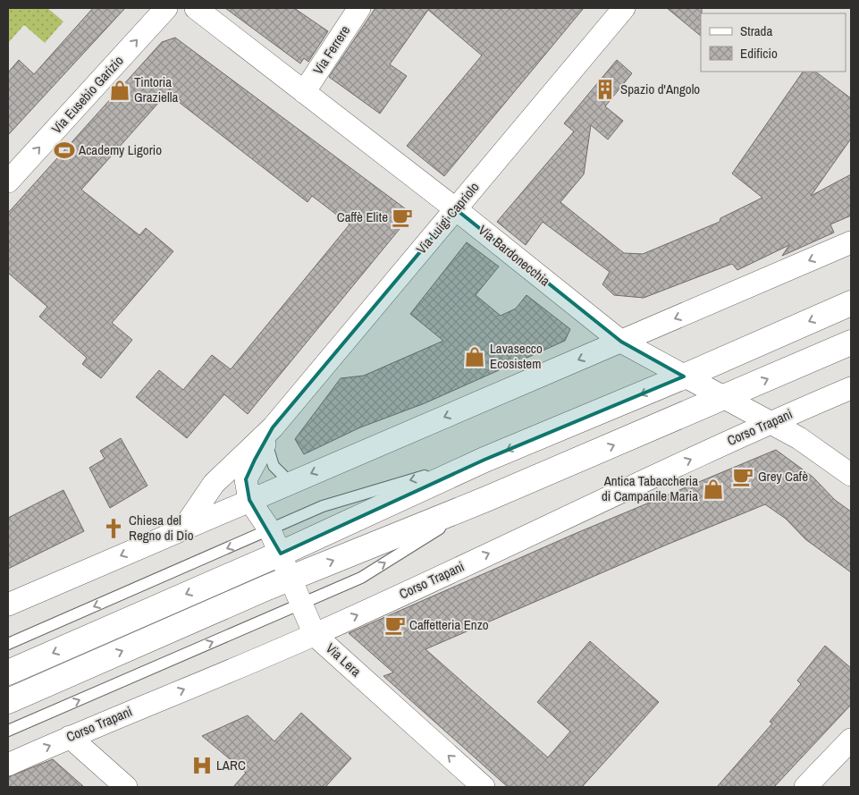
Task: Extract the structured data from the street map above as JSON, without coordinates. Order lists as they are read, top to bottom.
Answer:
{
  "streets": {
    "street": [
      "Via Ferrere",
      "Via Eusebio Garizio",
      "Via Luigi Capriolo",
      "Via Bardonecchia",
      "Corso Trapani",
      "Via Lera"
    ]
  },
  "crossings": [
    ["Via Ferrere", "Via Bardonecchia"],
    ["Via Luigi Capriolo", "Via Bardonecchia"],
    ["Via Luigi Capriolo", "Via Lera"],
    ["Via Bardonecchia", "Corso Trapani"],
    ["Corso Trapani", "Via Lera"]
  ],
  "one_way": ["Via Eusebio Garizio", "Via Lera"],
  "places": {
    "building": ["Spazio d'Angolo"],
    "shop": ["Tintoria Graziella", "Lavasecco Ecosistem", "Antica Tabaccheria di Campanile Maria"],
    "sports": ["Academy Ligorio"],
    "cafe": ["Caffè Elite", "Grey Cafè", "Caffetteria Enzo"],
    "church": ["Chiesa del Regno di Dio"],
    "hospital": ["LARC"]
  },
  "legend": ["Strada", "Edificio"]
}
